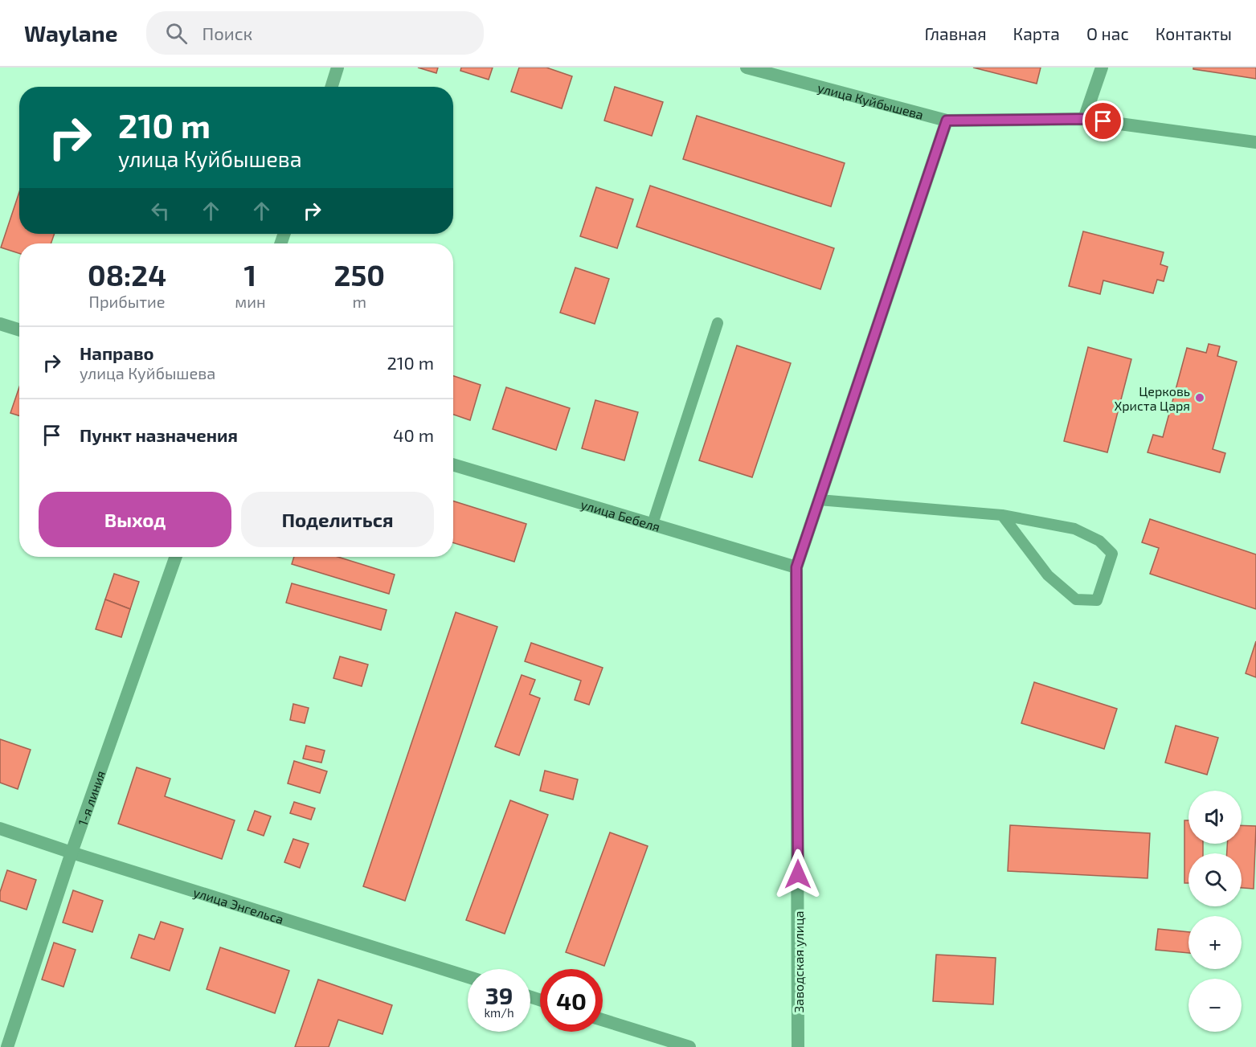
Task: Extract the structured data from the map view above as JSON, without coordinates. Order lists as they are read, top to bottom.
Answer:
{
  "streets": {
    "street": [
      "улица Куйбышева",
      "улица Бебеля",
      "1-я линия",
      "улица Энгельса",
      "Заводская улица"
    ]
  },
  "crossings": [
    ["улица Куйбышева", "Заводская улица"],
    ["улица Бебеля", "Заводская улица"],
    ["1-я линия", "улица Энгельса"]
  ],
  "places": ["Церковь Христа Царя"],
  "page": {
    "header": "Waylane",
    "search": "Поиск",
    "nav": [
      "Главная",
      "Карта",
      "О нас",
      "Контакты"
    ],
    "turn": ["210 m", "улица Куйбышева"],
    "eta": [
      "08:24",
      "Прибытие",
      "1",
      "мин",
      "250",
      "m"
    ],
    "list": [
      {
        "name": "Направо",
        "note": "улица Куйбышева",
        "value": "210 m"
      },
      {
        "name": "Пункт назначения",
        "value": "40 m"
      }
    ],
    "buttons": ["Выход", "Поделиться"],
    "map_buttons": ["+", "−"],
    "speed": "39 km/h",
    "limit": "40"
  }
}
